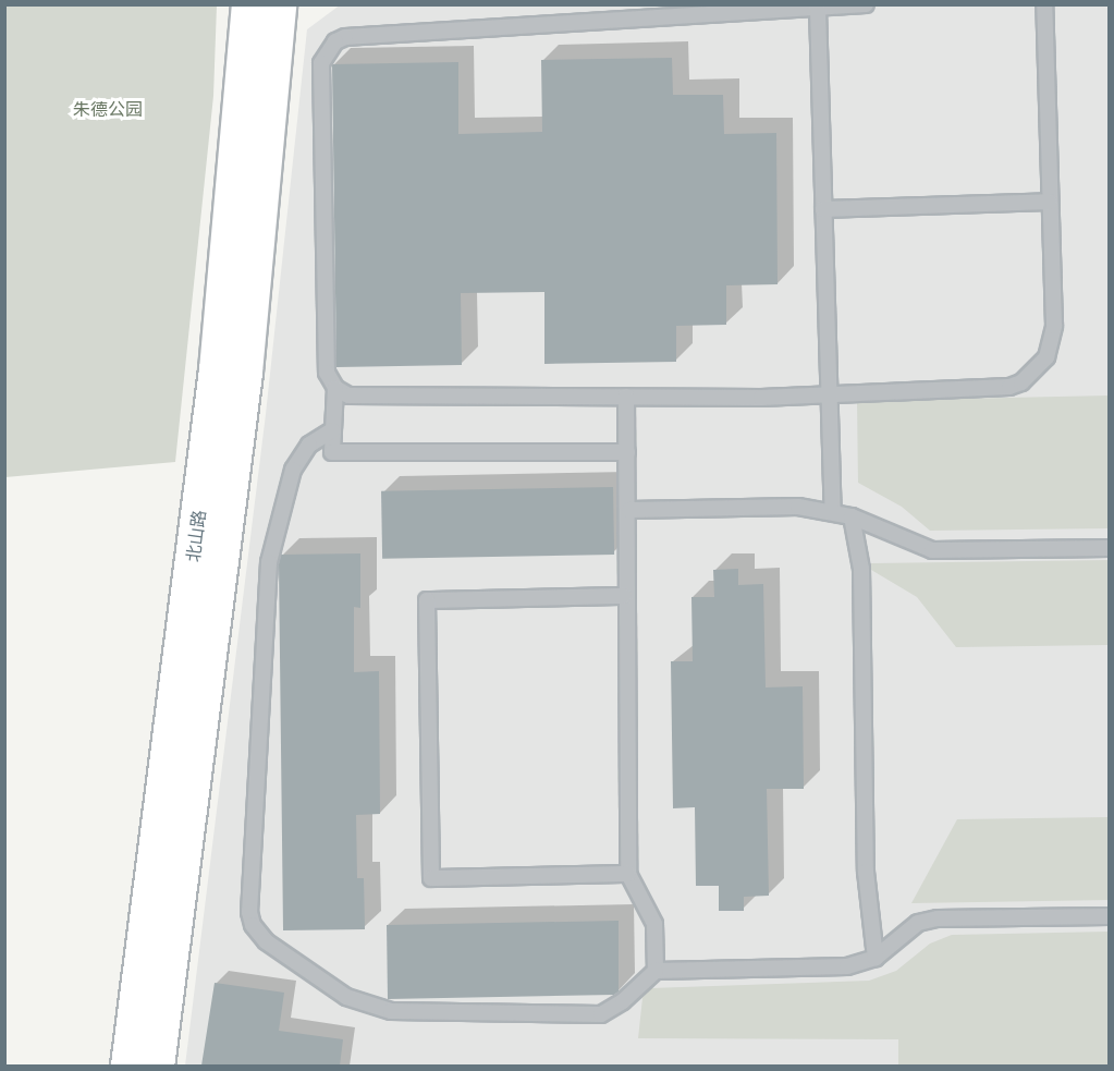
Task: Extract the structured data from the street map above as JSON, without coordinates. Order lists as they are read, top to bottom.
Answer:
{
  "streets": {
    "street": ["北山路"]
  },
  "parks": ["朱德公园"]
}
